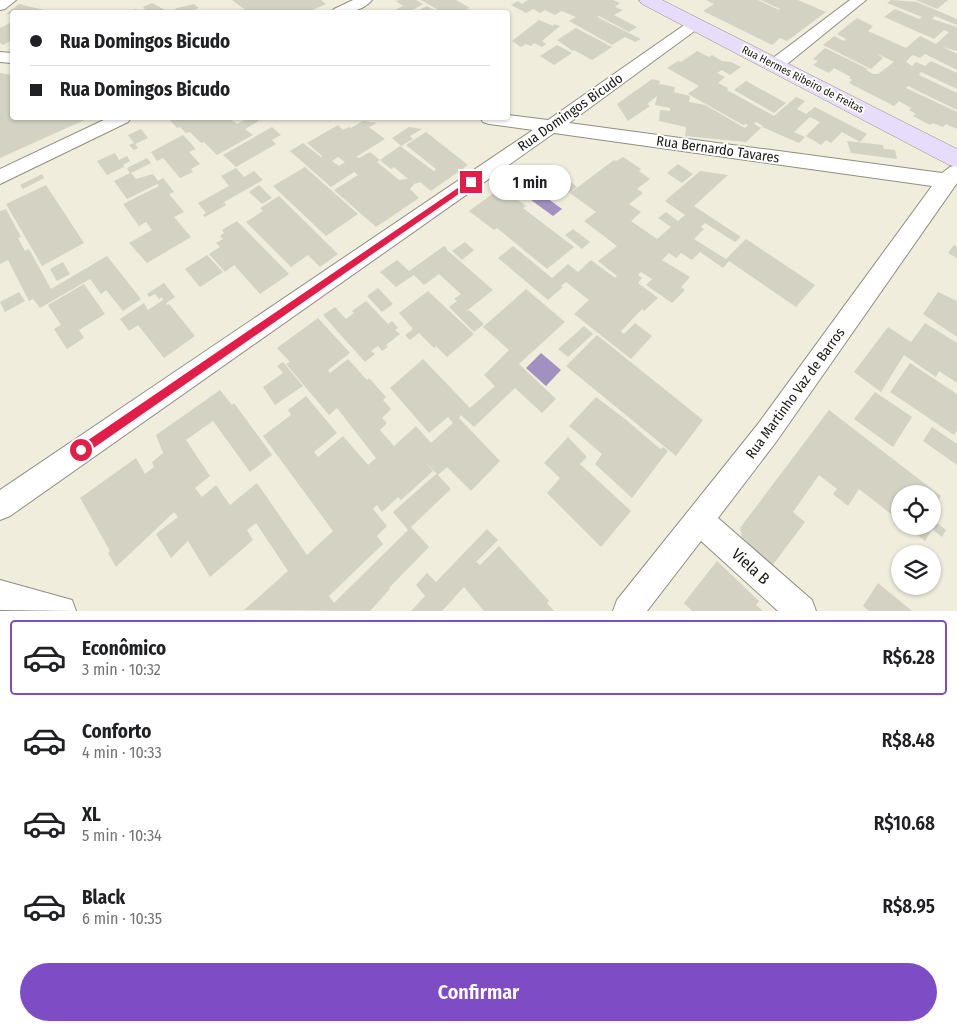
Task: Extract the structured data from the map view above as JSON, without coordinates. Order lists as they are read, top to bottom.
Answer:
{
  "streets": {
    "street": [
      "Rua Hermes Ribeiro de Freitas",
      "Rua Domingos Bicudo",
      "Rua Bernardo Tavares",
      "Rua Martinho Vaz de Barros",
      "Viela B"
    ]
  },
  "crossings": [
    ["Rua Hermes Ribeiro de Freitas", "Rua Domingos Bicudo"],
    ["Rua Domingos Bicudo", "Rua Bernardo Tavares"],
    ["Rua Bernardo Tavares", "Rua Martinho Vaz de Barros"],
    ["Rua Martinho Vaz de Barros", "Viela B"]
  ],
  "page": {
    "banner": ["Rua Domingos Bicudo", "Rua Domingos Bicudo"],
    "bubble": "1 min",
    "list": [
      {
        "name": "Econômico",
        "note": "3 min · 10:32",
        "value": "R$6.28"
      },
      {
        "name": "Conforto",
        "note": "4 min · 10:33",
        "value": "R$8.48"
      },
      {
        "name": "XL",
        "note": "5 min · 10:34",
        "value": "R$10.68"
      },
      {
        "name": "Black",
        "note": "6 min · 10:35",
        "value": "R$8.95"
      }
    ],
    "buttons": "Confirmar"
  }
}
